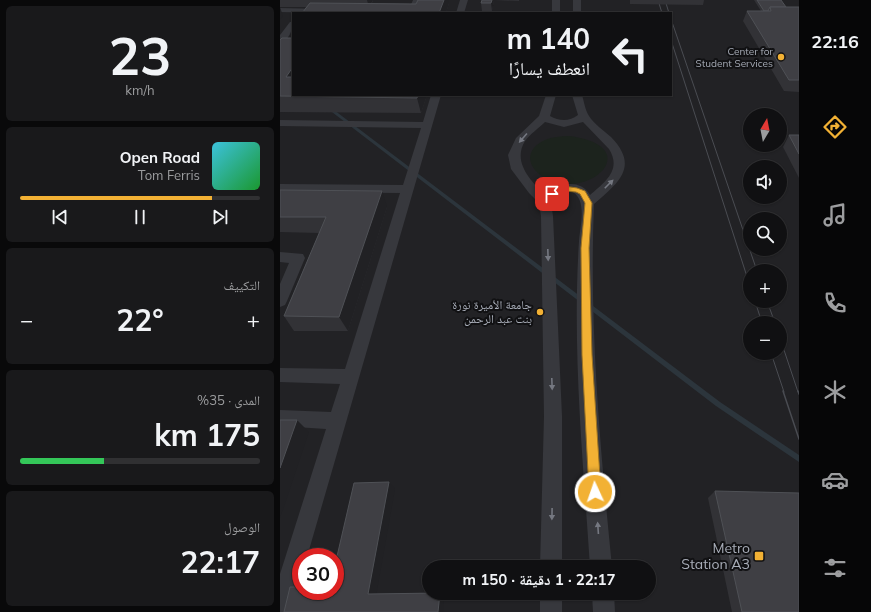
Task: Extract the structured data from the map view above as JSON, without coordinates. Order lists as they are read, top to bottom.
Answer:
{
  "places": {
    "other": ["Center for Student Services", "جامعة الأميرة نورة بنت عبد الرحمن"],
    "transit": ["Metro Station A3"]
  },
  "north": "top",
  "page": {
    "tabs": "22:16",
    "tile": [
      ["23", "km/h"],
      "التكييف",
      ["المدى · 35%", "175 km"],
      ["الوصول", "22:17"]
    ],
    "turn": ["140 m", "انعطف يسارًا"],
    "map_buttons": ["+", "−"],
    "song": ["Open Road", "Tom Ferris"],
    "heat": ["−", "22°", "+"],
    "limit": "30",
    "trip": "22:17 · 1 دقيقة · 150 m"
  }
}
